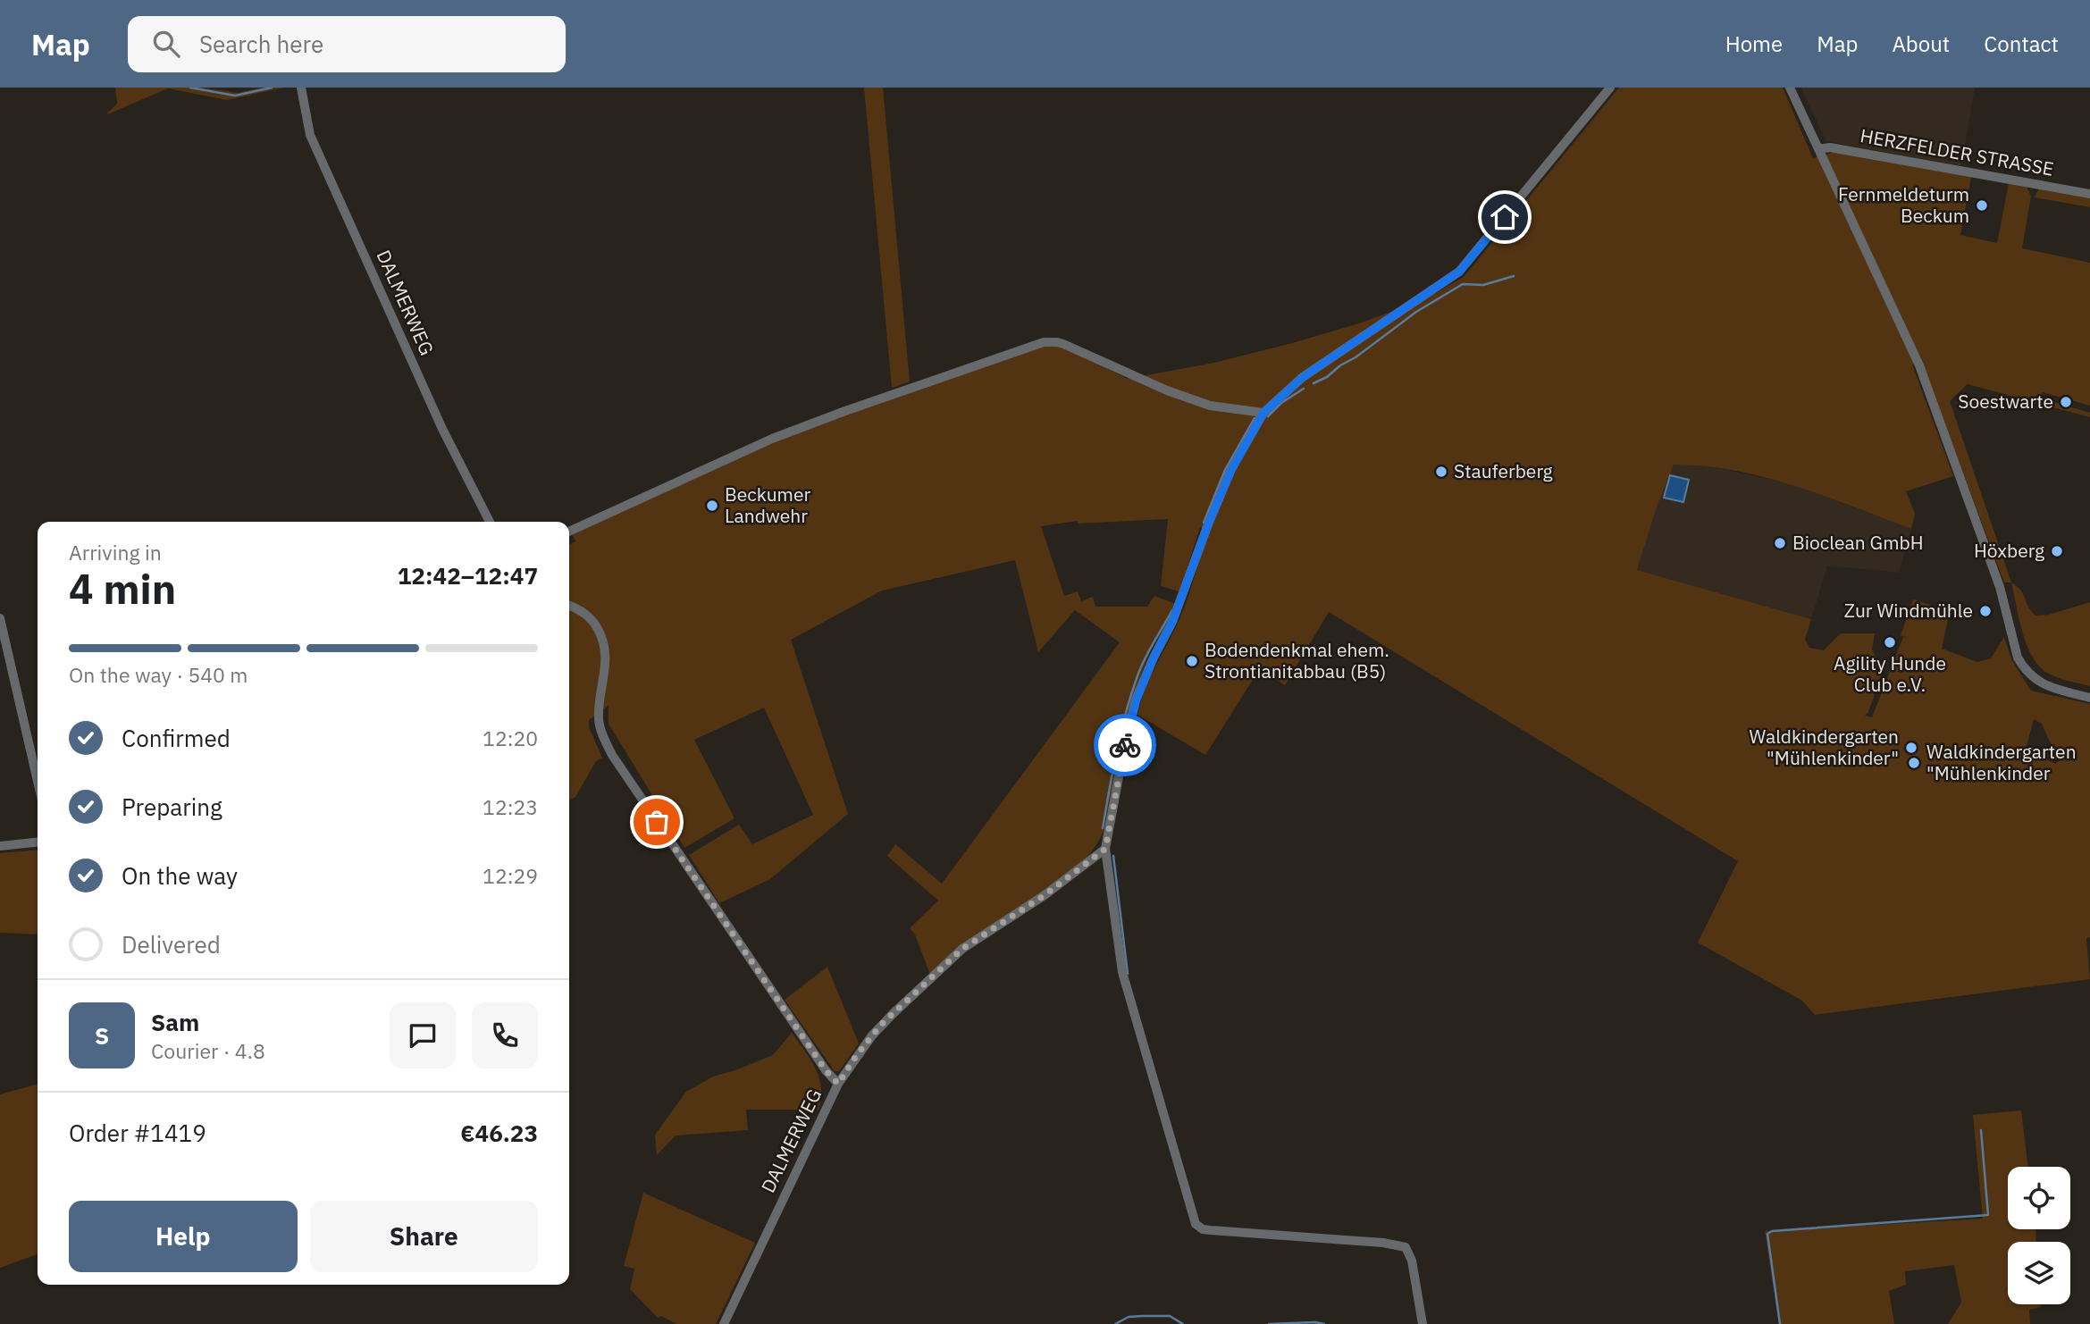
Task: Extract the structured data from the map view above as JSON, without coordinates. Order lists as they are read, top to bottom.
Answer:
{
  "streets": {
    "street": ["HERZFELDER STRASSE", "DALMERWEG"]
  },
  "places": [
    "Fernmeldeturm Beckum",
    "Soestwarte",
    "Stauferberg",
    "Beckumer Landwehr",
    "Bioclean GmbH",
    "Höxberg",
    "Zur Windmühle",
    "Agility Hunde Club e.V.",
    "Bodendenkmal ehem. Strontianitabbau (B5)",
    "Waldkindergarten \"Mühlenkinder\"",
    "Waldkindergarten \"Mühlenkinder"
  ],
  "page": {
    "header": "Map",
    "search": "Search here",
    "nav": [
      "Home",
      "Map",
      "About",
      "Contact"
    ],
    "heading": ["4 min", "Arriving in", "12:42–12:47"],
    "panel": [
      "Sam",
      "Courier · 4.8",
      "Order #1419",
      "€46.23"
    ],
    "bar": "On the way · 540 m",
    "list": [
      ["Confirmed", "12:20"],
      ["Preparing", "12:23"],
      ["On the way", "12:29"],
      "Delivered"
    ],
    "round": "S",
    "buttons": ["Help", "Share"]
  }
}
